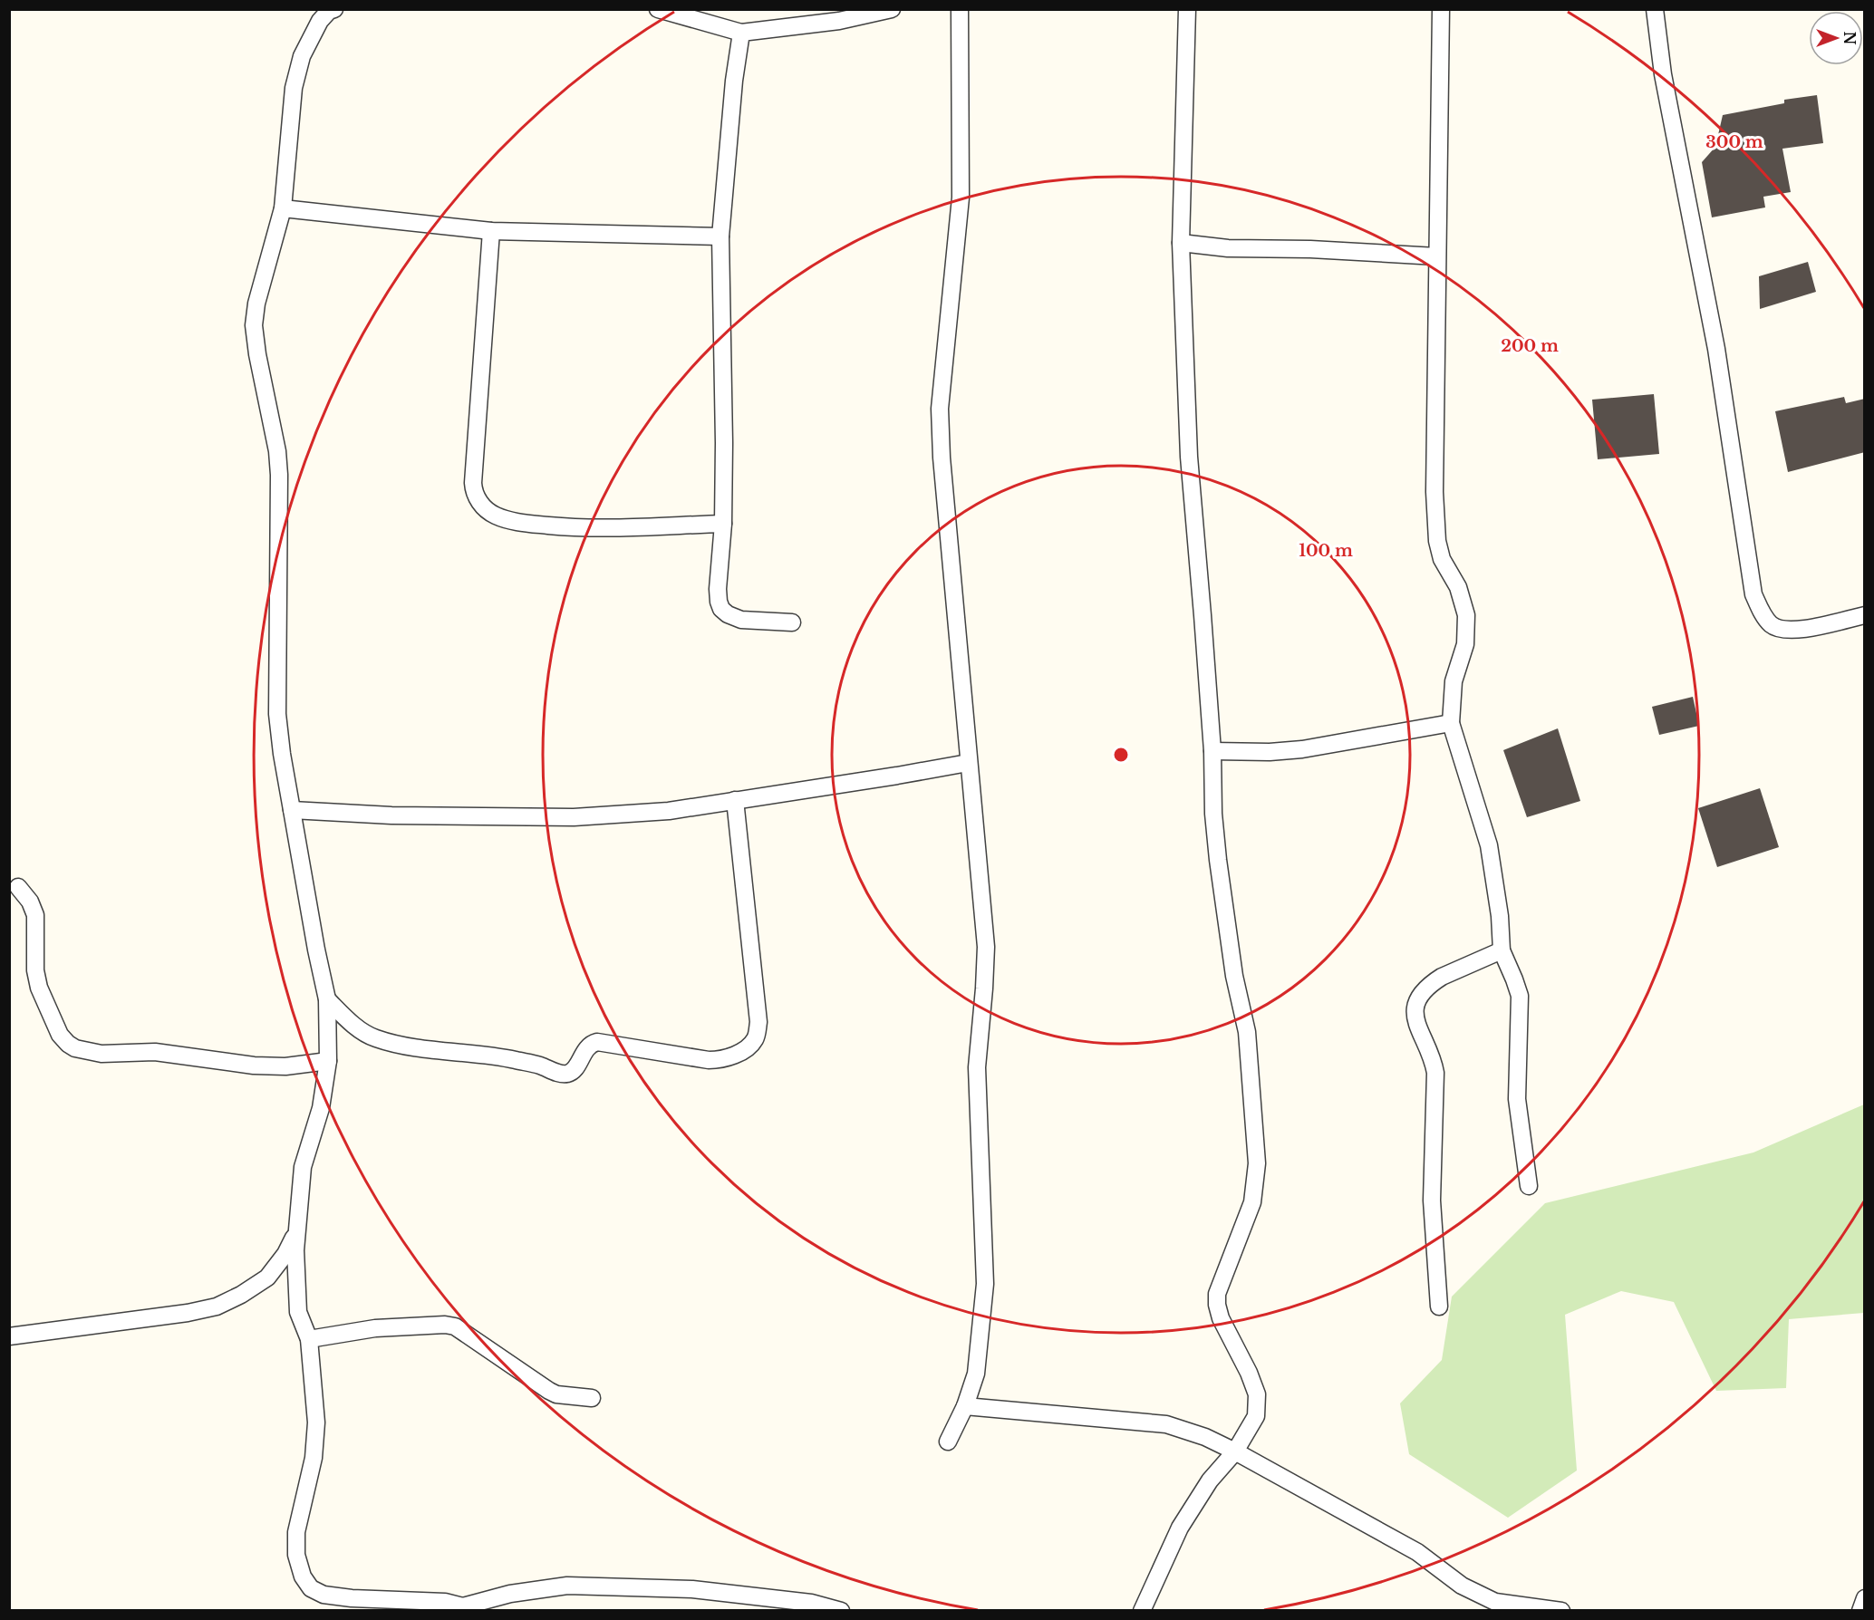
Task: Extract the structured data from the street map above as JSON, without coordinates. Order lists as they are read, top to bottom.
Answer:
{
  "north": "right",
  "rings": ["300 m", "200 m", "100 m"]
}
